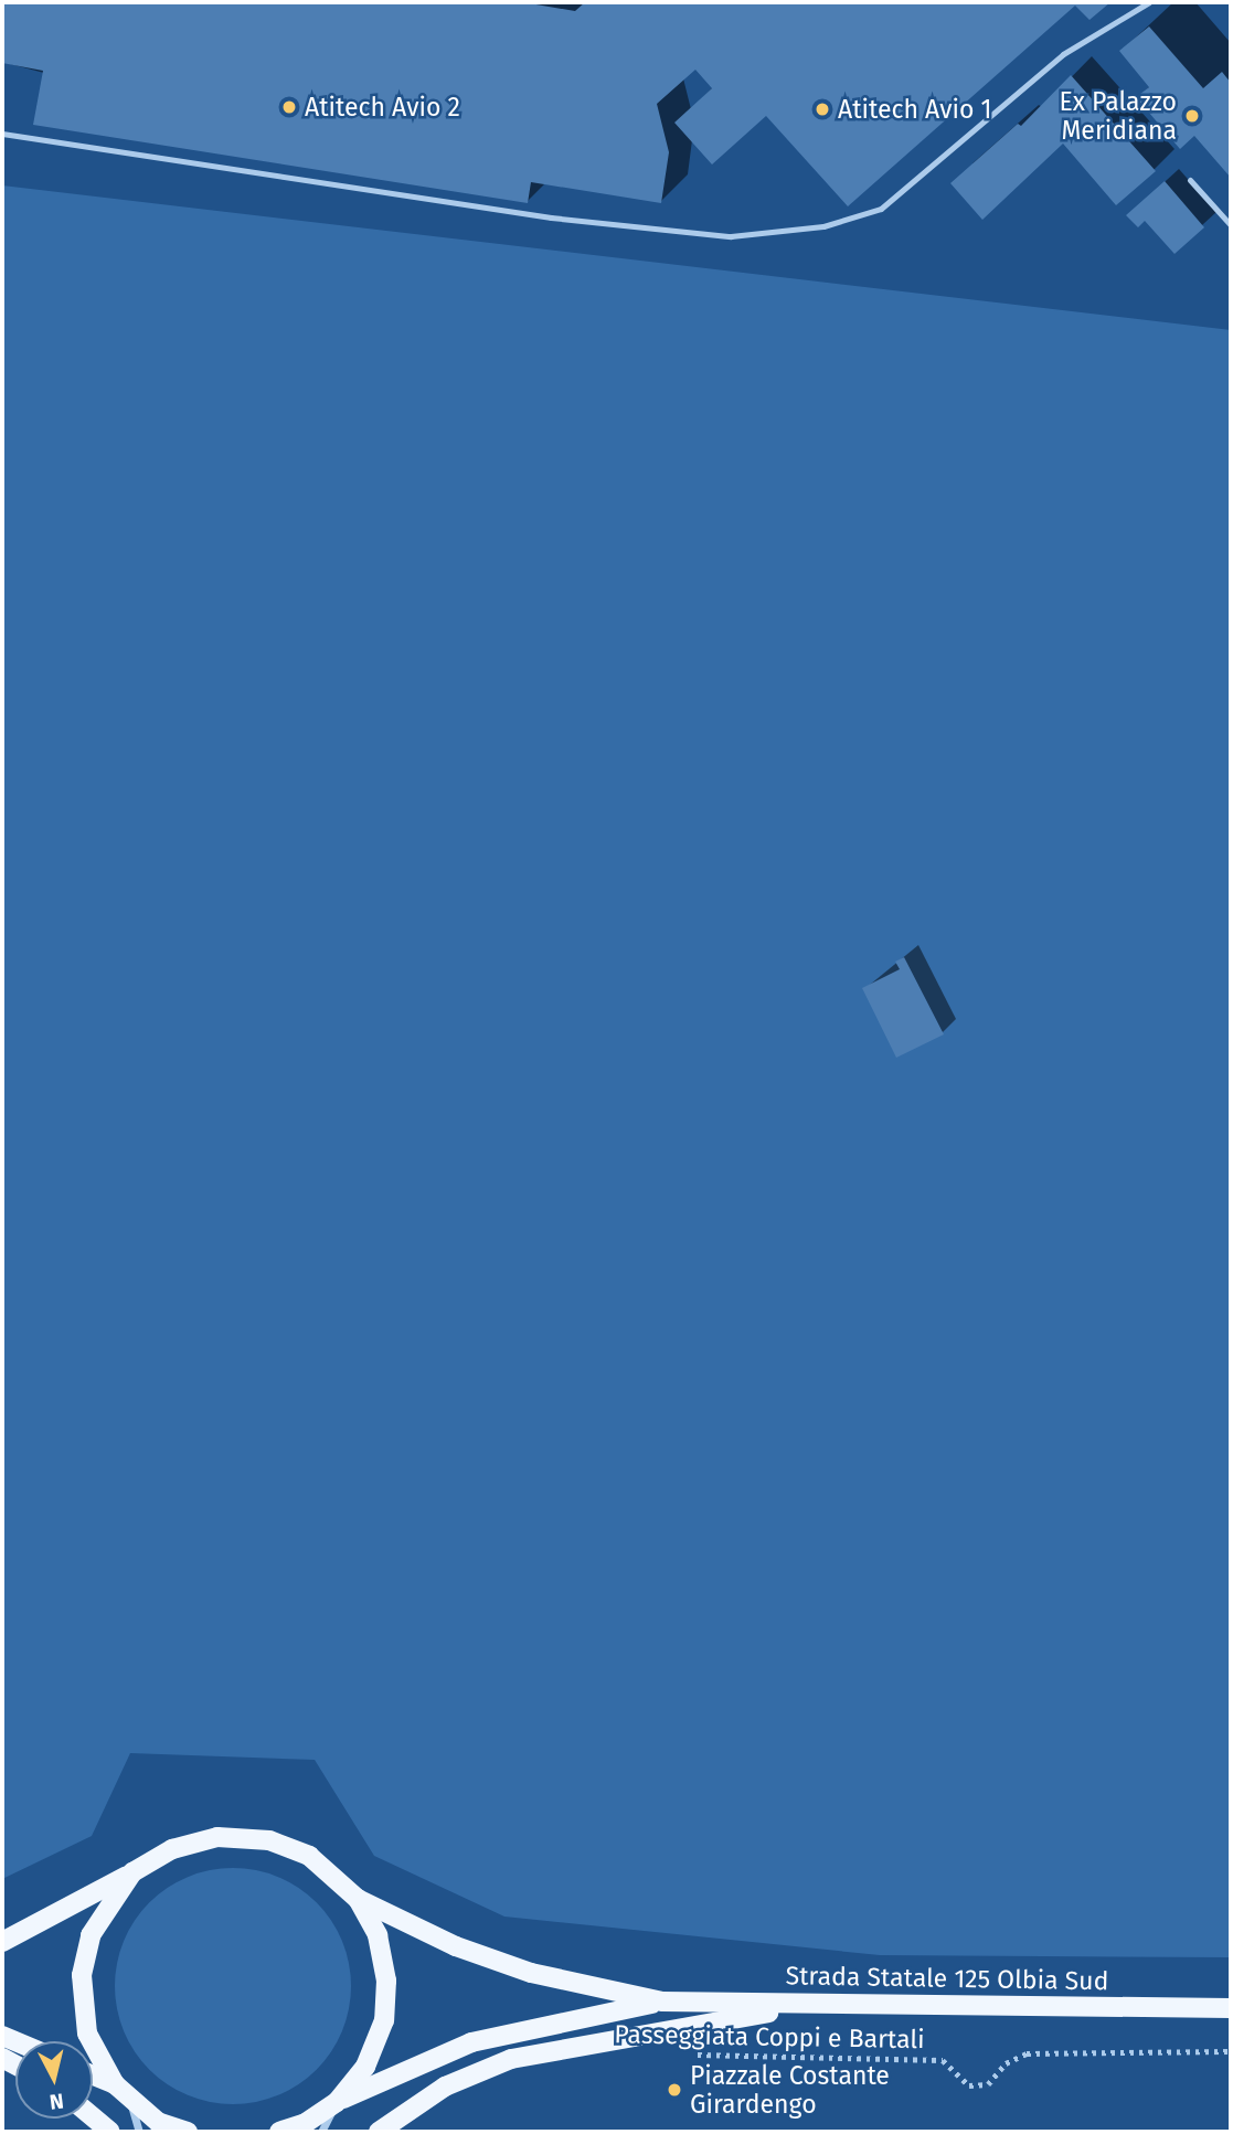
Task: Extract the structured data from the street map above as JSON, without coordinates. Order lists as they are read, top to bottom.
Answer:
{
  "streets": {
    "main road": ["Strada Statale 125 Olbia Sud"],
    "path": ["Passeggiata Coppi e Bartali"]
  },
  "places": [
    "Atitech Avio 2",
    "Atitech Avio 1",
    "Ex Palazzo Meridiana",
    "Piazzale Costante Girardengo"
  ],
  "north": "bottom"
}
